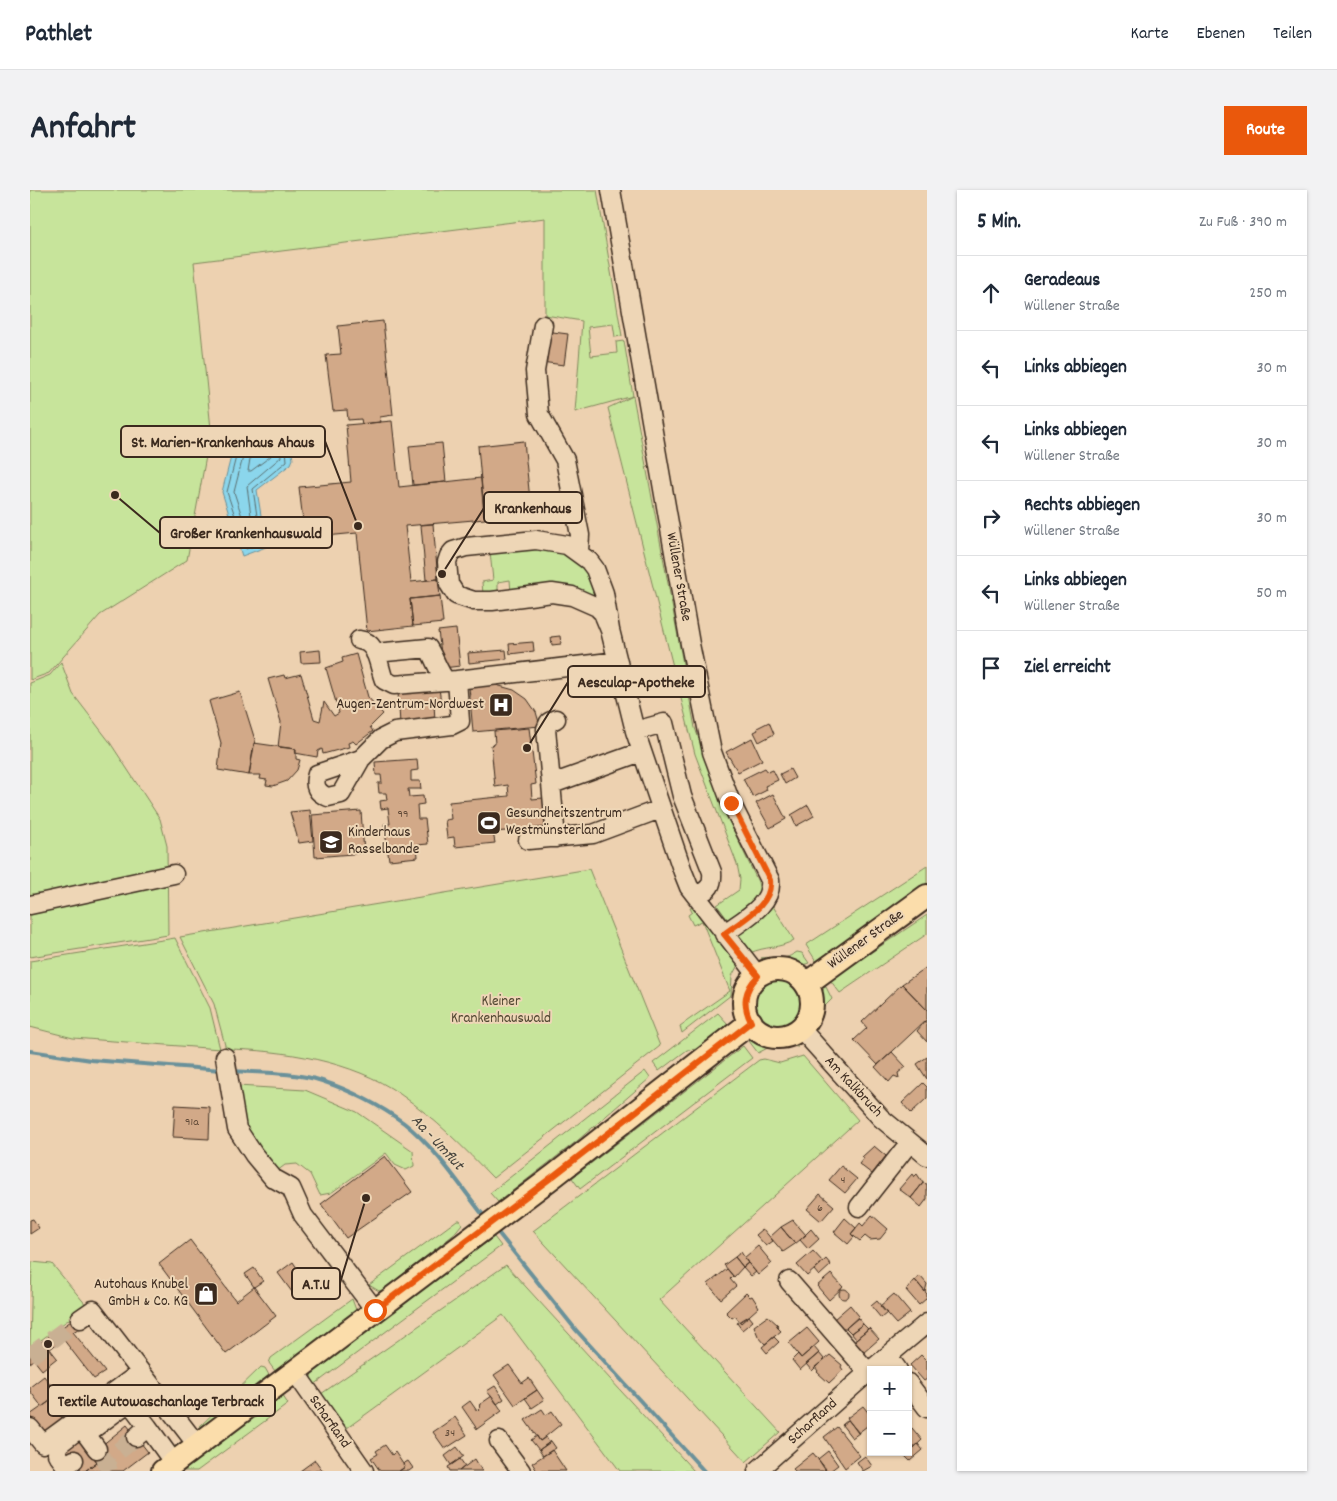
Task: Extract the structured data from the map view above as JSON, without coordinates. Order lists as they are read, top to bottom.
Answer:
{
  "streets": {
    "main road": ["Wüllener Straße"],
    "street": ["Am Kalkbruch", "Scharfland"]
  },
  "crossings": [
    ["Wüllener Straße", "Am Kalkbruch"]
  ],
  "water": ["Aa - Umflut"],
  "parks": ["Kleiner Krankenhauswald"],
  "places": {
    "other": [
      "Großer Krankenhauswald",
      "St. Marien-Krankenhaus Ahaus",
      "Krankenhaus",
      "Aesculap-Apotheke",
      "A.T.U",
      "Textile Autowaschanlage Terbrack"
    ],
    "hospital": ["Augen-Zentrum-Nordwest"],
    "sports": ["Gesundheitszentrum Westmünsterland"],
    "school or university": ["Kinderhaus Rasselbande"],
    "shop": ["Autohaus Knubel GmbH & Co. KG"]
  },
  "house_numbers": [
    "99",
    "91a",
    "4",
    "6",
    "34"
  ],
  "page": {
    "header": "Pathlet",
    "nav": ["Karte", "Ebenen", "Teilen"],
    "title": "Anfahrt",
    "buttons": "Route",
    "heading": ["5 Min.", "Zu Fuß · 390 m"],
    "list": [
      ["Geradeaus", "Wüllener Straße", "250 m"],
      ["Links abbiegen", "30 m"],
      ["Links abbiegen", "Wüllener Straße", "30 m"],
      ["Rechts abbiegen", "Wüllener Straße", "30 m"],
      ["Links abbiegen", "Wüllener Straße", "50 m"],
      "Ziel erreicht"
    ],
    "map_buttons": ["+", "−"]
  }
}
